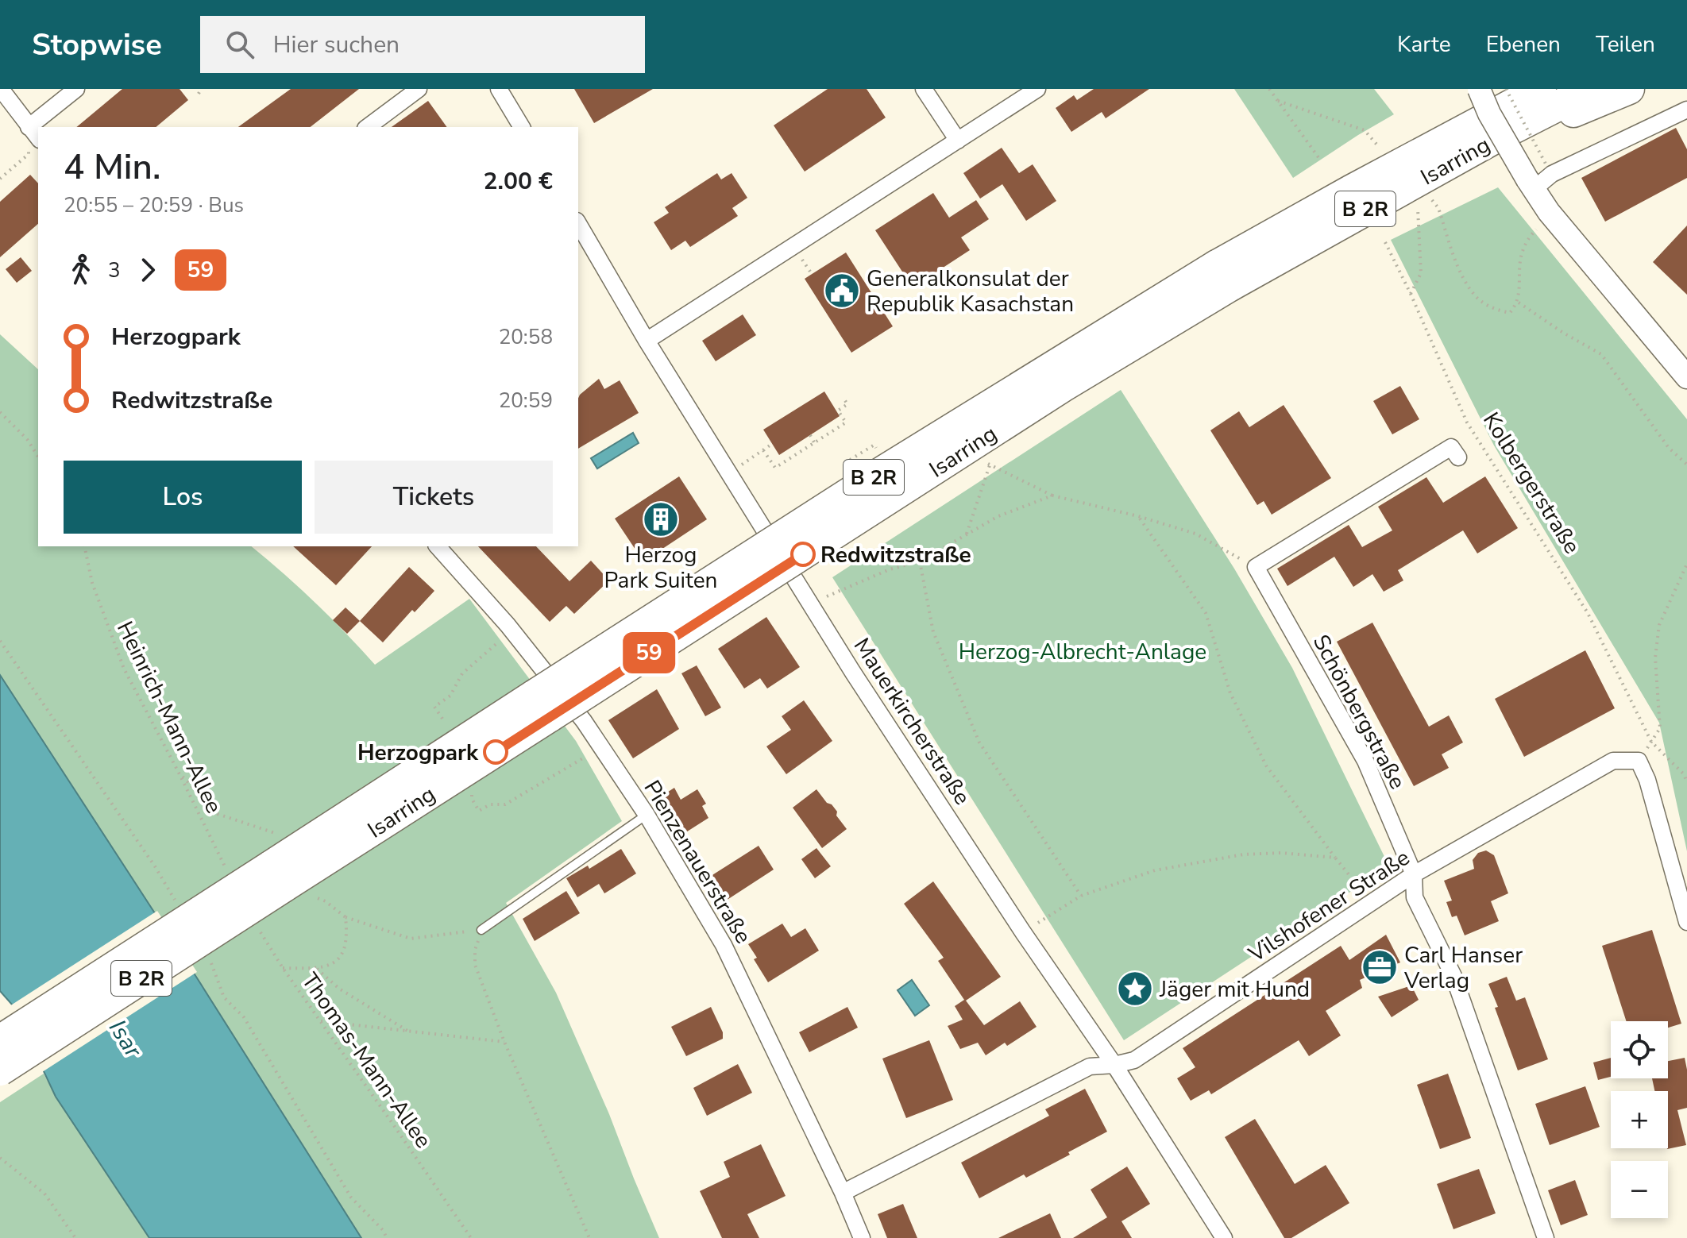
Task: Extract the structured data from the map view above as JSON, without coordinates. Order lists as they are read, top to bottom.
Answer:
{
  "streets": {
    "highway": ["Isarring", "B 2R"],
    "street": [
      "Schönbergstraße",
      "Mauerkircherstraße",
      "Pienzenauerstraße",
      "Vilshofener Straße"
    ],
    "path": ["Kolbergerstraße", "Heinrich-Mann-Allee", "Thomas-Mann-Allee"]
  },
  "crossings": [
    ["Schönbergstraße", "Vilshofener Straße"],
    ["Mauerkircherstraße", "Vilshofener Straße"],
    ["Pienzenauerstraße", "Vilshofener Straße"]
  ],
  "water": ["Isar"],
  "parks": ["Herzog-Albrecht-Anlage"],
  "places": {
    "public building": ["Generalkonsulat der Republik Kasachstan"],
    "building": ["Herzog Park Suiten"],
    "other": ["Redwitzstraße", "Herzogpark"],
    "office": ["Carl Hanser Verlag"],
    "place": ["Jäger mit Hund"]
  },
  "lines": ["bus line 59"],
  "page": {
    "header": "Stopwise",
    "search": "Hier suchen",
    "nav": ["Karte", "Ebenen", "Teilen"],
    "on_map": "59",
    "heading": ["4 Min.", "20:55 – 20:59 · Bus", "2.00 €"],
    "legs": ["3", "59"],
    "list": [
      {
        "name": "Herzogpark",
        "value": "20:58"
      },
      {
        "name": "Redwitzstraße",
        "value": "20:59"
      }
    ],
    "buttons": ["Los", "Tickets"],
    "map_buttons": ["+", "−"]
  }
}
